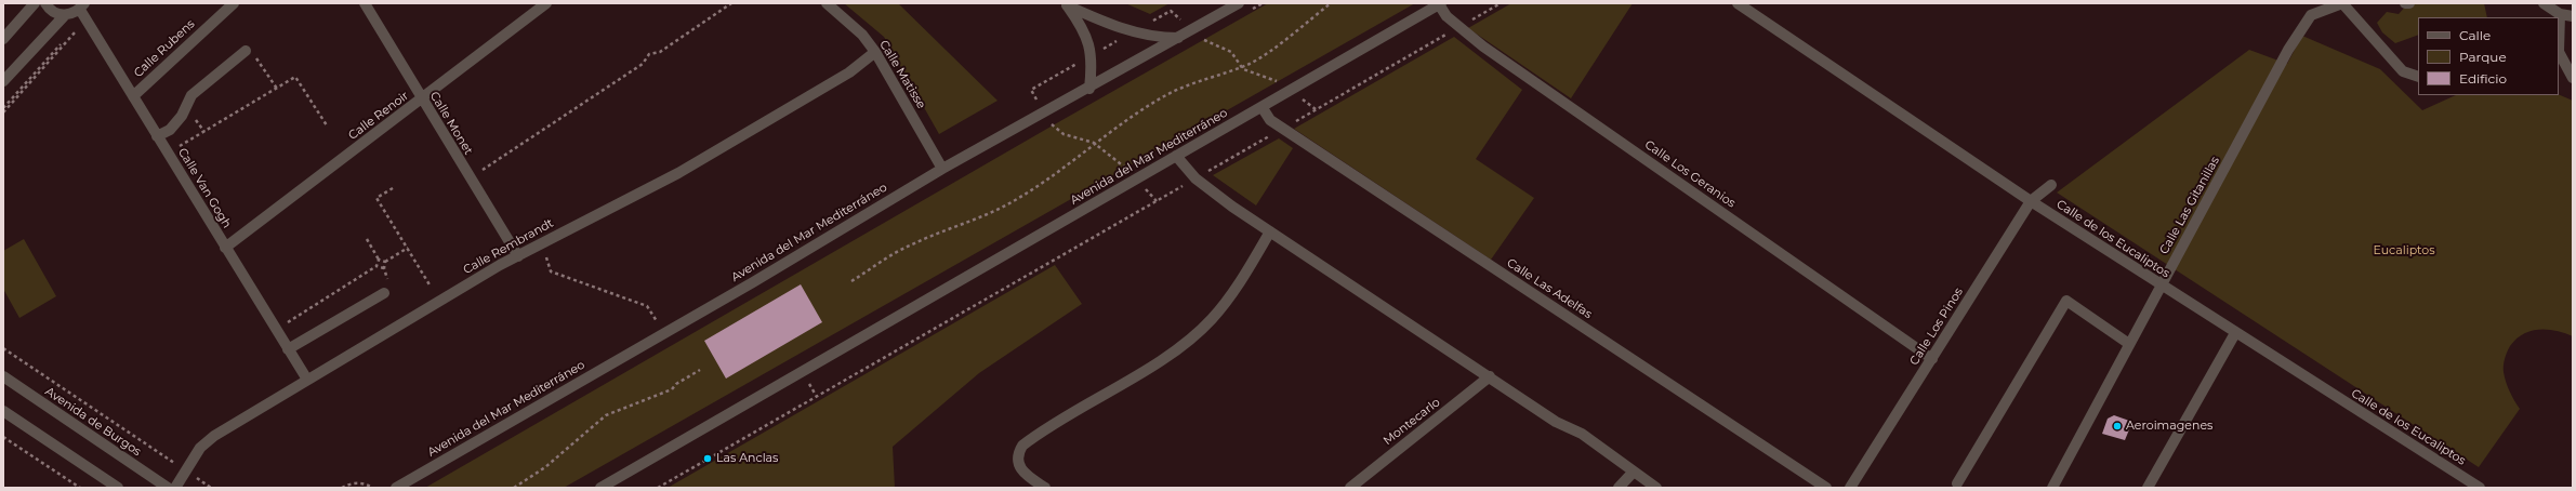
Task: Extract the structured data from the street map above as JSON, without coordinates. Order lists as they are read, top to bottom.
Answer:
{
  "streets": {
    "street": [
      "Calle Rubens",
      "Calle Matisse",
      "Calle Renoir",
      "Calle Monet",
      "Avenida del Mar Mediterráneo",
      "Calle Los Geranios",
      "Calle Van Gogh",
      "Calle Las Gitanillas",
      "Calle de los Eucaliptos",
      "Calle Rembrandt",
      "Calle Las Adelfas",
      "Calle Los Pinos",
      "Avenida de Burgos",
      "Montecarlo"
    ]
  },
  "crossings": [
    ["Calle Rubens", "Calle Van Gogh"],
    ["Calle Matisse", "Avenida del Mar Mediterráneo"],
    ["Calle Matisse", "Calle Rembrandt"],
    ["Calle Renoir", "Calle Monet"],
    ["Calle Renoir", "Calle Van Gogh"],
    ["Calle Monet", "Calle Rembrandt"],
    ["Avenida del Mar Mediterráneo", "Calle Los Geranios"],
    ["Avenida del Mar Mediterráneo", "Calle Las Adelfas"],
    ["Calle Los Geranios", "Calle Los Pinos"],
    ["Calle Van Gogh", "Calle Rembrandt"],
    ["Calle Las Gitanillas", "Calle de los Eucaliptos"],
    ["Calle de los Eucaliptos", "Calle Los Pinos"]
  ],
  "parks": ["Eucaliptos"],
  "places": ["Aeroimagenes", "Las Anclas"],
  "legend": ["Calle", "Parque", "Edificio"]
}
